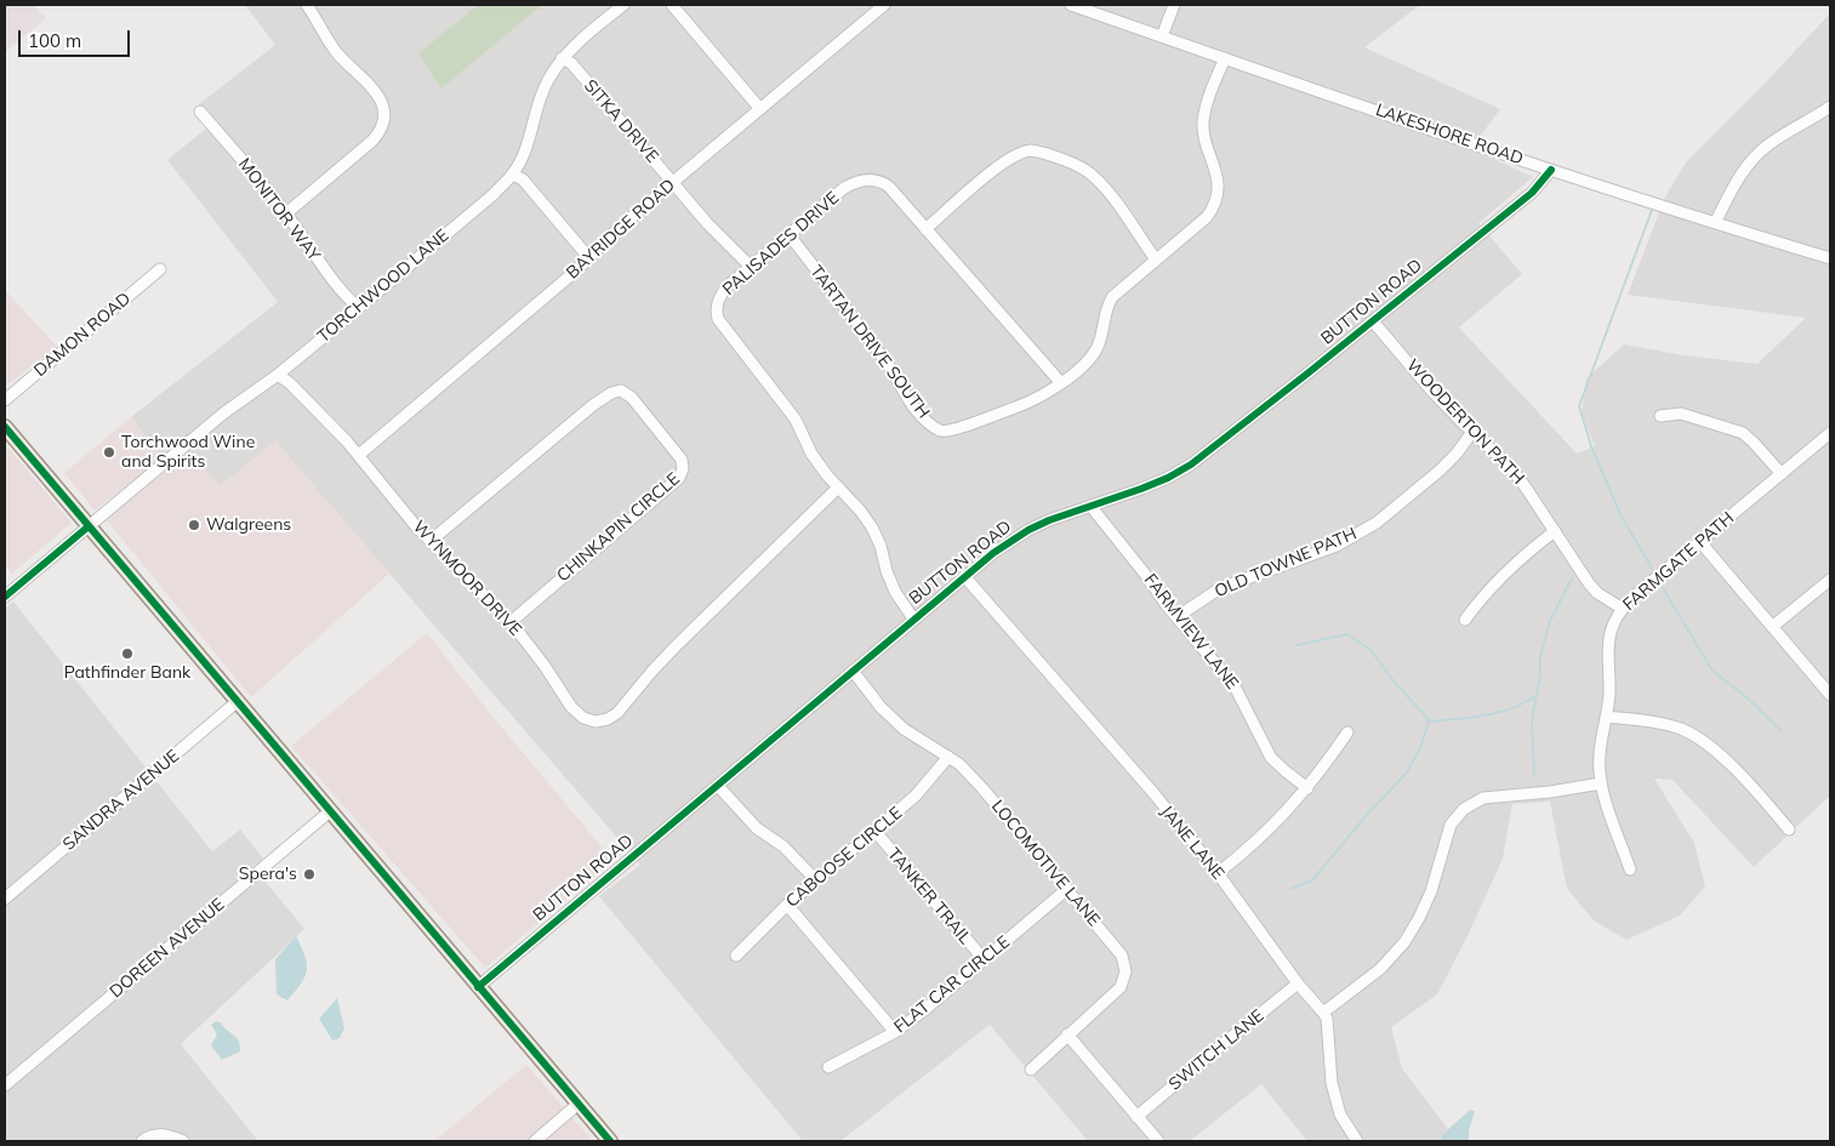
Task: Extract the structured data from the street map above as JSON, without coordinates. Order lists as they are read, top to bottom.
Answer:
{
  "streets": {
    "street": [
      "SITKA DRIVE",
      "LAKESHORE ROAD",
      "MONITOR WAY",
      "BAYRIDGE ROAD",
      "PALISADES DRIVE",
      "TORCHWOOD LANE",
      "BUTTON ROAD",
      "DAMON ROAD",
      "TARTAN DRIVE SOUTH",
      "WOODERTON PATH",
      "CHINKAPIN CIRCLE",
      "FARMGATE PATH",
      "OLD TOWNE PATH",
      "WYNMOOR DRIVE",
      "FARMVIEW LANE",
      "SANDRA AVENUE",
      "JANE LANE",
      "CABOOSE CIRCLE",
      "LOCOMOTIVE LANE",
      "TANKER TRAIL",
      "DOREEN AVENUE",
      "FLAT CAR CIRCLE",
      "SWITCH LANE"
    ]
  },
  "crossings": [
    ["SITKA DRIVE", "BAYRIDGE ROAD"],
    ["SITKA DRIVE", "PALISADES DRIVE"],
    ["SITKA DRIVE", "TORCHWOOD LANE"],
    ["LAKESHORE ROAD", "BUTTON ROAD"],
    ["MONITOR WAY", "TORCHWOOD LANE"],
    ["BAYRIDGE ROAD", "WYNMOOR DRIVE"],
    ["PALISADES DRIVE", "BUTTON ROAD"],
    ["PALISADES DRIVE", "TARTAN DRIVE SOUTH"],
    ["PALISADES DRIVE", "WYNMOOR DRIVE"],
    ["TORCHWOOD LANE", "WYNMOOR DRIVE"],
    ["BUTTON ROAD", "WOODERTON PATH"],
    ["BUTTON ROAD", "FARMVIEW LANE"],
    ["BUTTON ROAD", "JANE LANE"],
    ["BUTTON ROAD", "LOCOMOTIVE LANE"],
    ["WOODERTON PATH", "FARMGATE PATH"],
    ["WOODERTON PATH", "OLD TOWNE PATH"],
    ["CHINKAPIN CIRCLE", "WYNMOOR DRIVE"],
    ["OLD TOWNE PATH", "FARMVIEW LANE"],
    ["JANE LANE", "SWITCH LANE"],
    ["CABOOSE CIRCLE", "LOCOMOTIVE LANE"],
    ["CABOOSE CIRCLE", "TANKER TRAIL"],
    ["LOCOMOTIVE LANE", "FLAT CAR CIRCLE"],
    ["TANKER TRAIL", "FLAT CAR CIRCLE"]
  ],
  "places": [
    "Torchwood Wine and Spirits",
    "Walgreens",
    "Pathfinder Bank",
    "Spera's"
  ],
  "scale_bar": "100 m"
}
